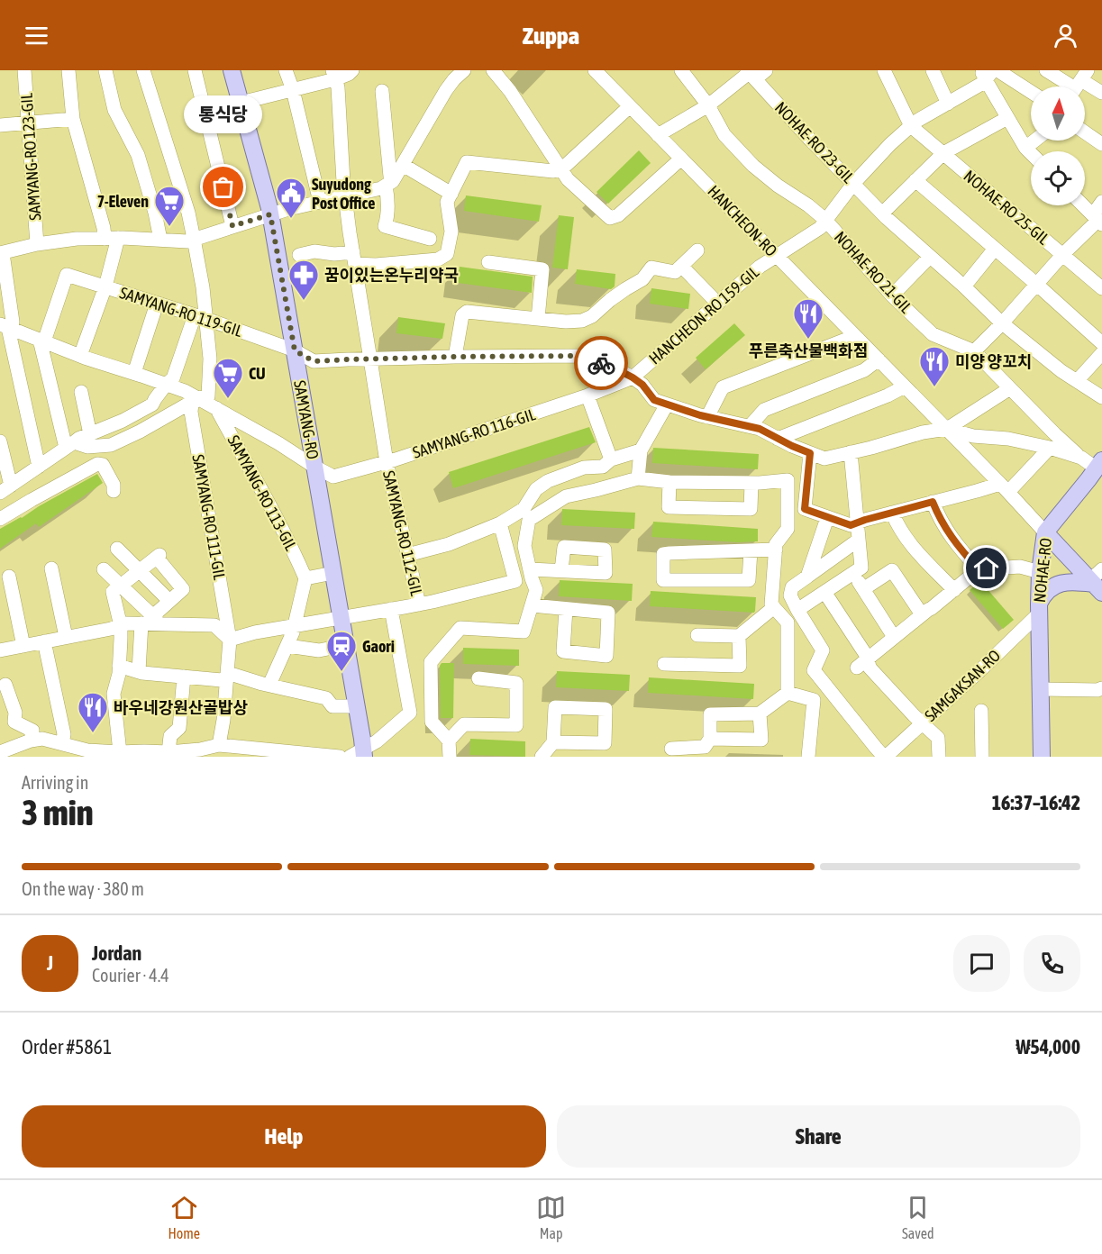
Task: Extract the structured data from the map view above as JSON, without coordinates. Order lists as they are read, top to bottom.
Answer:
{
  "streets": {
    "main road": ["HANCHEON-RO", "SAMYANG-RO", "NOHAE-RO"],
    "street": [
      "NOHAE-RO 23-GIL",
      "SAMYANG-RO 123-GIL",
      "NOHAE-RO 25-GIL",
      "NOHAE-RO 21-GIL",
      "SAMYANG-RO 119-GIL",
      "HANCHEON-RO 159-GIL",
      "SAMYANG-RO 116-GIL",
      "SAMYANG-RO 113-GIL",
      "SAMYANG-RO 111-GIL",
      "SAMYANG-RO 112-GIL",
      "SAMGAKSAN-RO"
    ]
  },
  "crossings": [
    ["NOHAE-RO 23-GIL", "HANCHEON-RO 159-GIL"],
    ["SAMYANG-RO 123-GIL", "SAMYANG-RO"],
    ["SAMYANG-RO 123-GIL", "SAMYANG-RO 116-GIL"],
    ["SAMYANG-RO 123-GIL", "SAMYANG-RO 112-GIL"],
    ["NOHAE-RO 25-GIL", "HANCHEON-RO 159-GIL"],
    ["HANCHEON-RO", "SAMYANG-RO 119-GIL"],
    ["HANCHEON-RO", "HANCHEON-RO 159-GIL"],
    ["HANCHEON-RO", "NOHAE-RO"],
    ["NOHAE-RO 21-GIL", "HANCHEON-RO 159-GIL"],
    ["NOHAE-RO 21-GIL", "NOHAE-RO"],
    ["SAMYANG-RO 119-GIL", "HANCHEON-RO 159-GIL"],
    ["SAMYANG-RO 119-GIL", "SAMYANG-RO"],
    ["SAMYANG-RO 119-GIL", "SAMYANG-RO 116-GIL"],
    ["SAMYANG-RO 119-GIL", "SAMYANG-RO 112-GIL"],
    ["SAMYANG-RO 119-GIL", "NOHAE-RO"],
    ["HANCHEON-RO 159-GIL", "SAMYANG-RO 116-GIL"],
    ["SAMYANG-RO", "SAMYANG-RO 116-GIL"],
    ["SAMYANG-RO", "SAMYANG-RO 112-GIL"],
    ["SAMYANG-RO 116-GIL", "SAMYANG-RO 113-GIL"],
    ["SAMYANG-RO 116-GIL", "SAMYANG-RO 111-GIL"],
    ["SAMYANG-RO 116-GIL", "SAMYANG-RO 112-GIL"],
    ["NOHAE-RO", "SAMGAKSAN-RO"]
  ],
  "places": {
    "other": ["통식당"],
    "public building": ["Suyudong Post Office"],
    "supermarket": ["7-Eleven", "CU"],
    "pharmacy": ["꿈이있는온누리약국"],
    "restaurant": ["푸른축산물백화점", "미양 양꼬치", "바우네강원산골밥상"],
    "station": ["Gaori"]
  },
  "north": "top",
  "page": {
    "header": "Zuppa",
    "bubble": "통식당",
    "heading": ["3 min", "Arriving in", "16:37–16:42"],
    "panel": [
      "Jordan",
      "Courier · 4.4",
      "Order #5861",
      "₩54,000"
    ],
    "bar": "On the way · 380 m",
    "round": "J",
    "buttons": ["Help", "Share"],
    "tabs": ["Home", "Map", "Saved"]
  }
}
